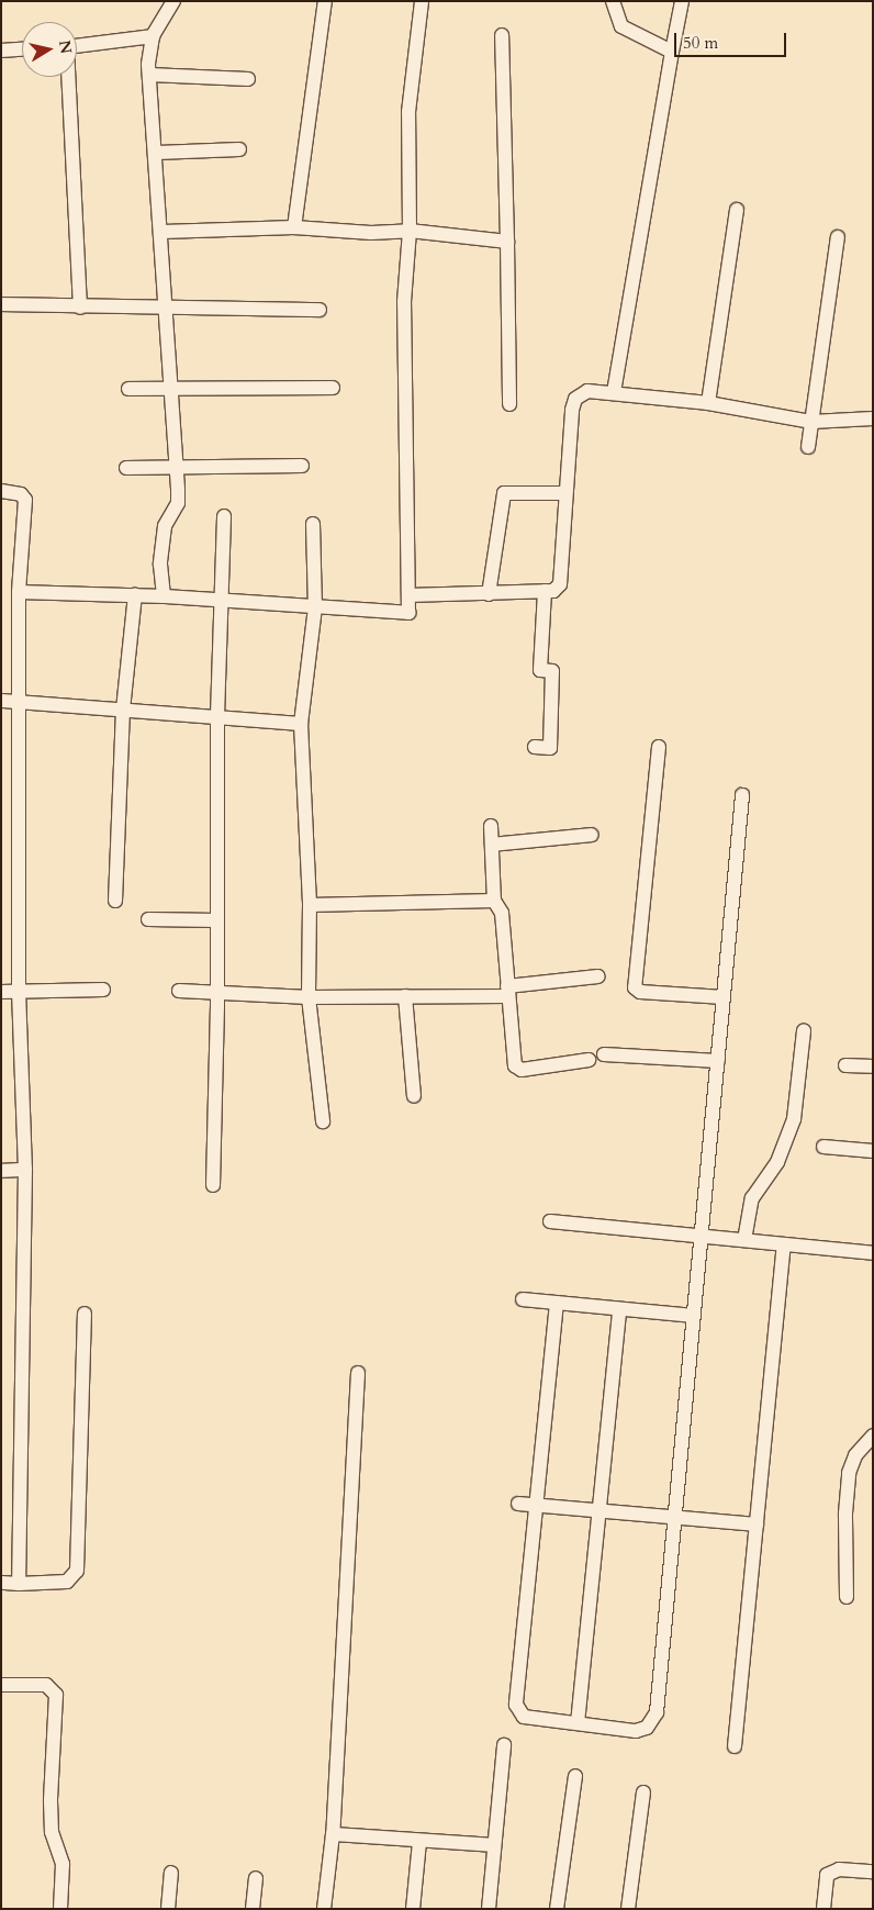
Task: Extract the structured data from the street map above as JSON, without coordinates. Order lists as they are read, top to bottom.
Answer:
{
  "scale_bar": "50 m",
  "north": "right"
}
